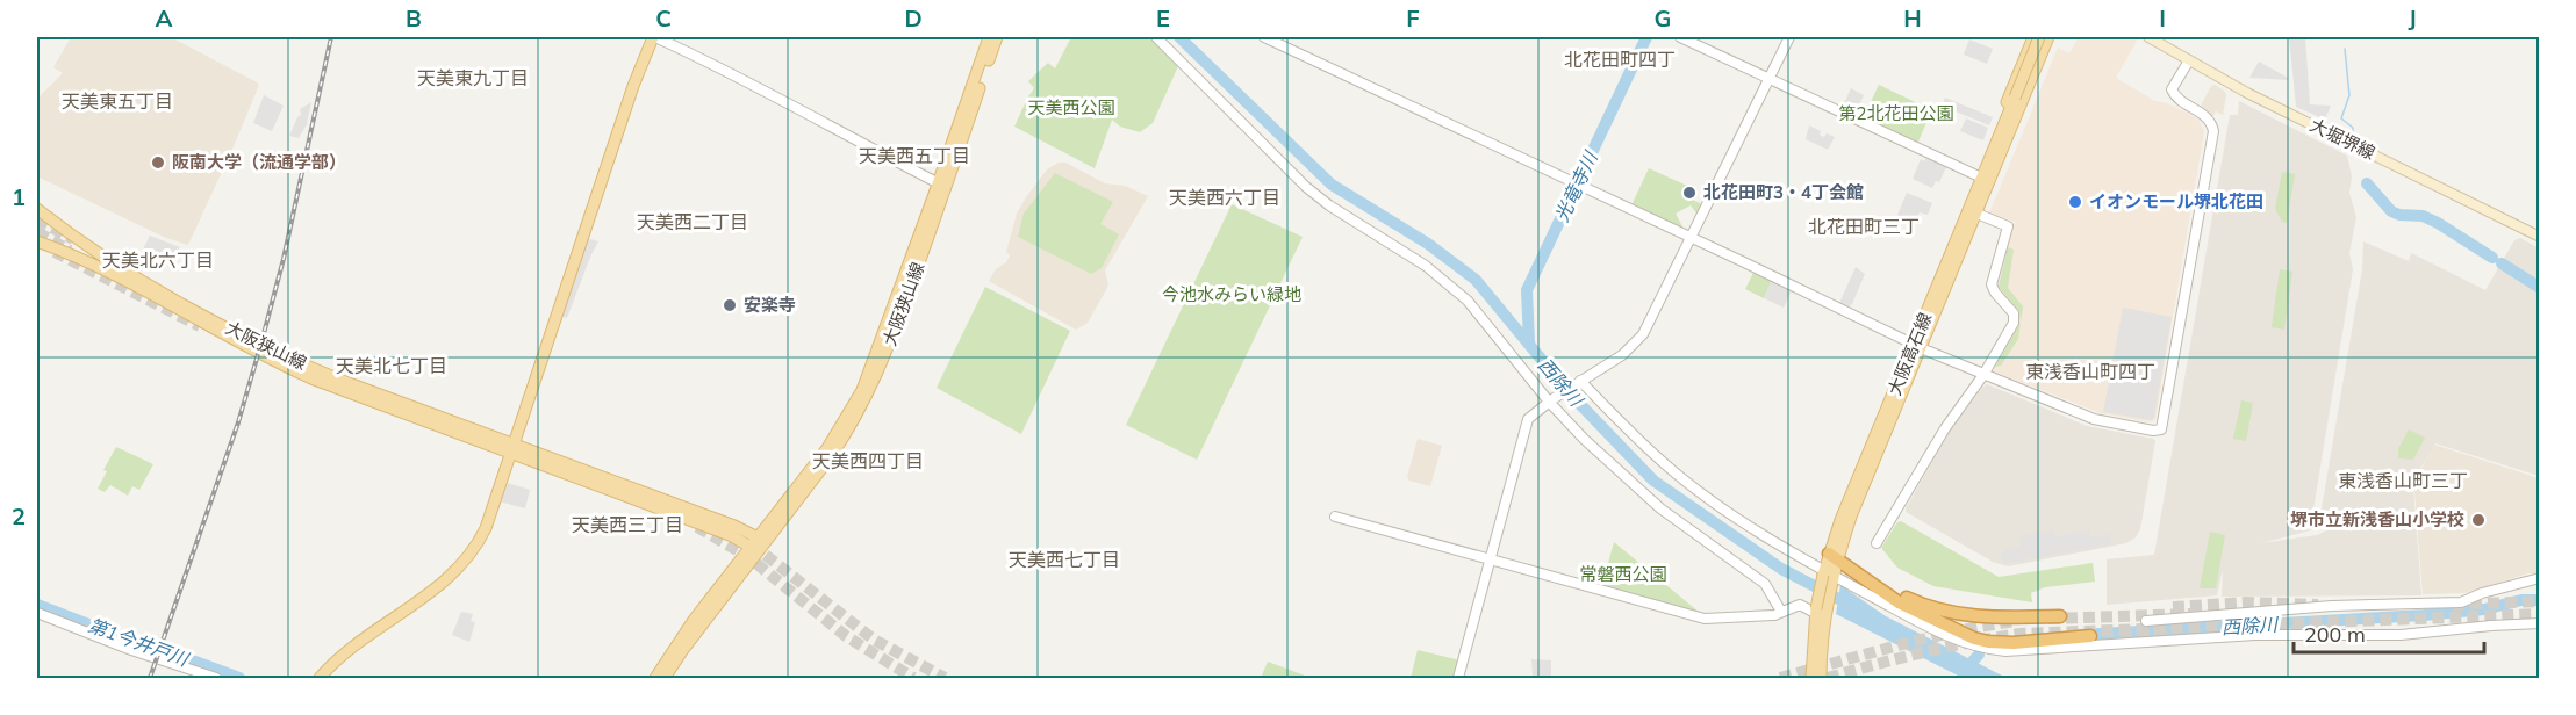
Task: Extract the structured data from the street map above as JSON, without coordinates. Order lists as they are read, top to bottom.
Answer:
{
  "streets": {
    "main road": ["大堀堺線", "大阪狭山線", "大阪高石線"]
  },
  "districts": [
    "北花田町四丁",
    "天美東九丁目",
    "天美東五丁目",
    "天美西五丁目",
    "天美西六丁目",
    "天美西二丁目",
    "北花田町三丁",
    "天美北六丁目",
    "天美北七丁目",
    "東浅香山町四丁",
    "天美西四丁目",
    "東浅香山町三丁",
    "天美西三丁目",
    "天美西七丁目"
  ],
  "water": ["光竜寺川", "西除川", "第1今井戸川"],
  "parks": [
    "天美西公園",
    "第2北花田公園",
    "今池水みらい緑地",
    "常磐西公園"
  ],
  "places": [
    "阪南大学（流通学部）",
    "北花田町3・4丁会館",
    "イオンモール堺北花田",
    "安楽寺",
    "堺市立新浅香山小学校"
  ],
  "scale_bar": "200 m",
  "grid": {
    "columns": [
      "A",
      "B",
      "C",
      "D",
      "E",
      "F",
      "G",
      "H",
      "I",
      "J"
    ],
    "rows": ["1", "2"]
  }
}
